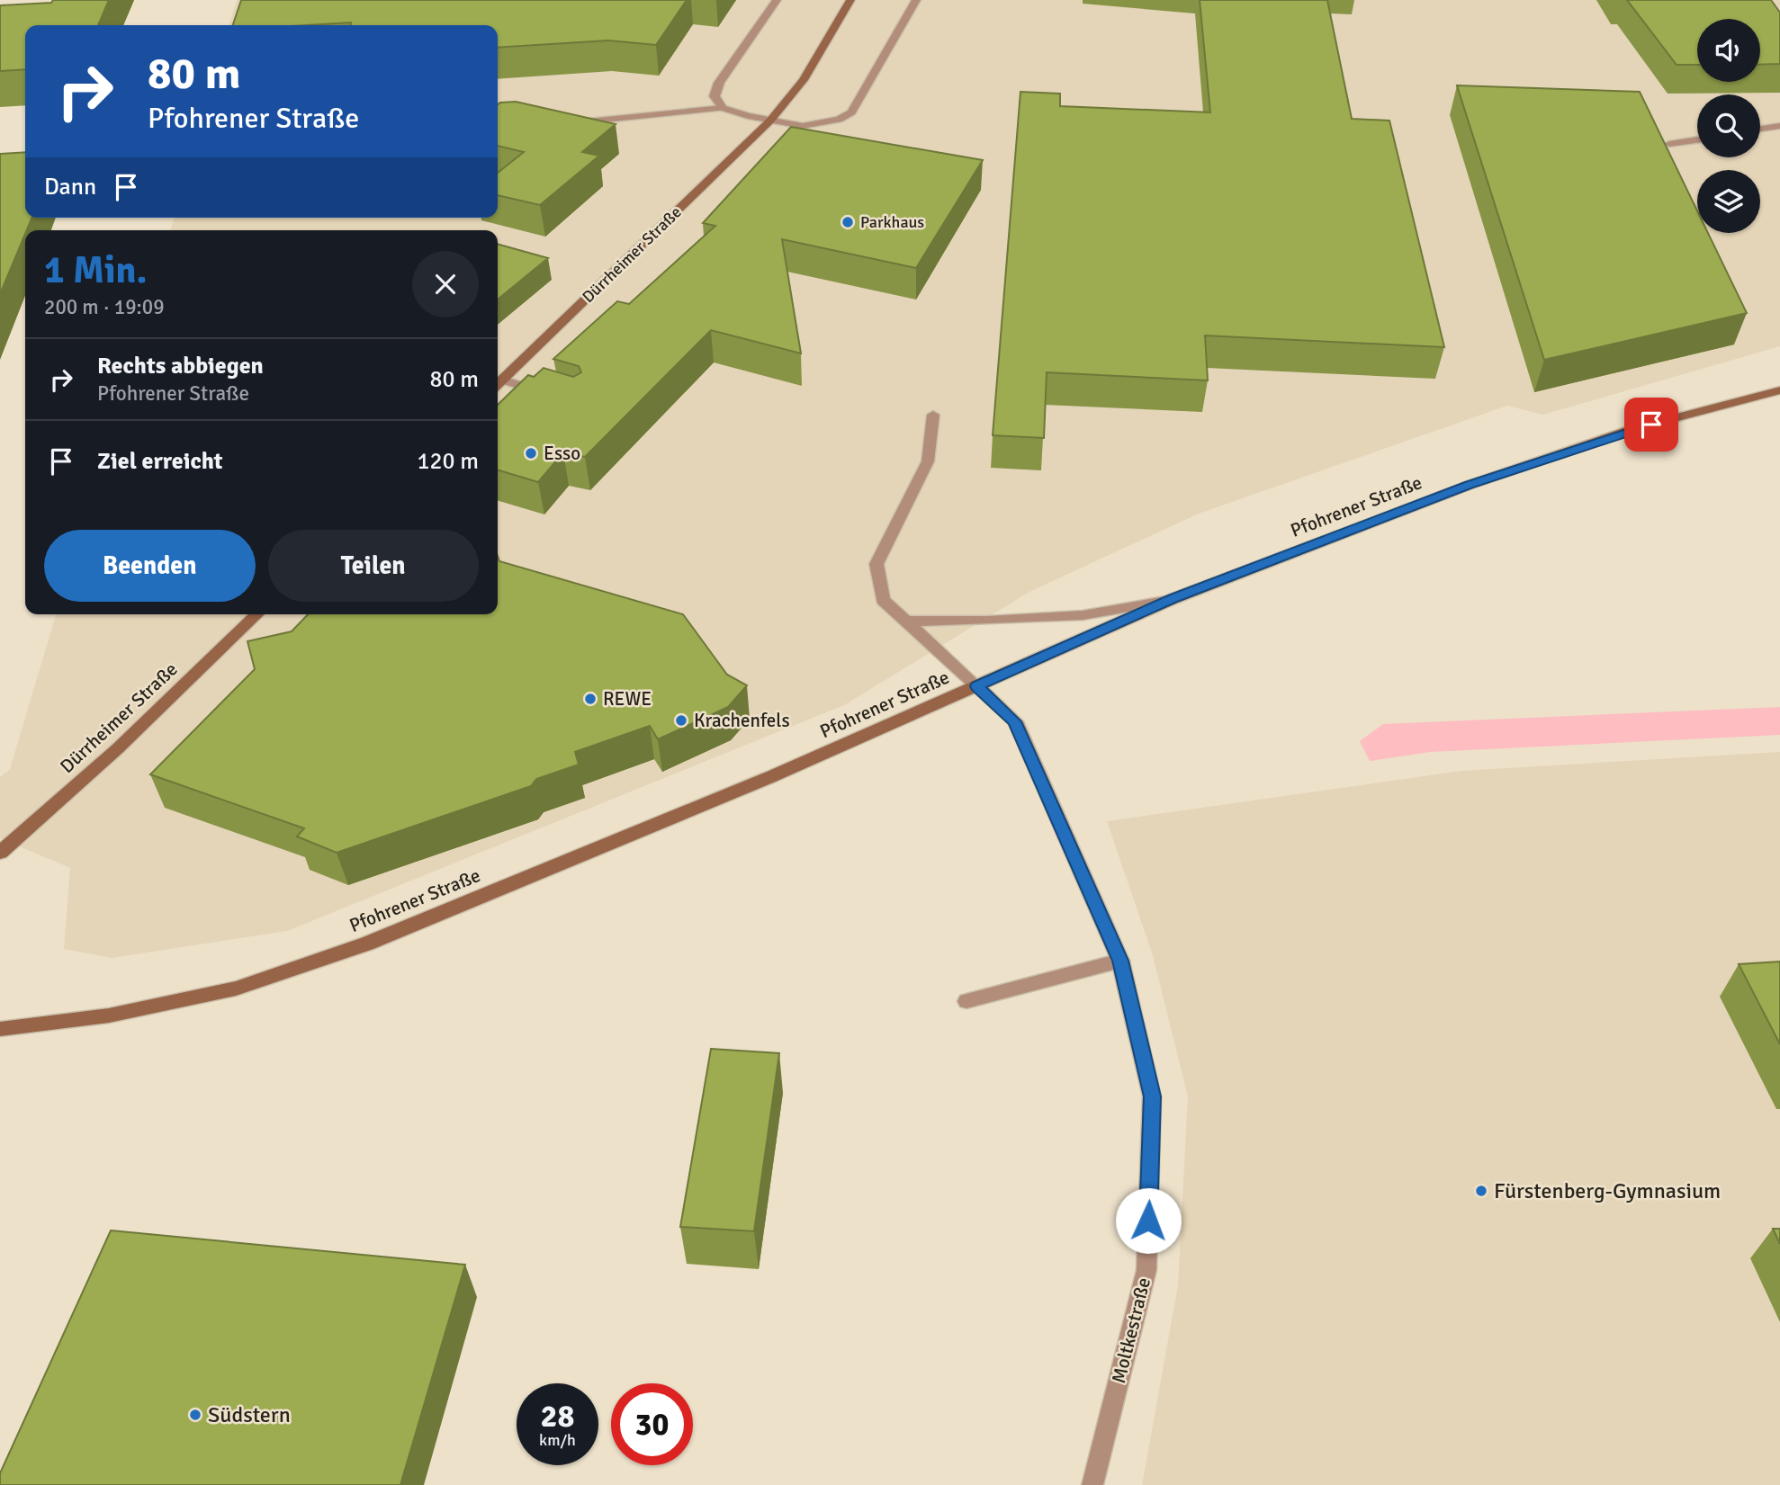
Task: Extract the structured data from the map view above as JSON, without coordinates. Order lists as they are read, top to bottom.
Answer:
{
  "streets": {
    "main road": ["Dürrheimer Straße", "Pfohrener Straße"],
    "street": ["Moltkestraße"]
  },
  "crossings": [
    ["Pfohrener Straße", "Moltkestraße"]
  ],
  "places": [
    "Parkhaus",
    "Esso",
    "REWE",
    "Krachenfels",
    "Fürstenberg-Gymnasium",
    "Südstern"
  ],
  "page": {
    "turn": ["80 m", "Pfohrener Straße"],
    "then": "Dann",
    "heading": ["1 Min.", "200 m · 19:09"],
    "list": [
      {
        "name": "Rechts abbiegen",
        "note": "Pfohrener Straße",
        "value": "80 m"
      },
      {
        "name": "Ziel erreicht",
        "value": "120 m"
      }
    ],
    "buttons": ["Beenden", "Teilen"],
    "speed": "28 km/h",
    "limit": "30"
  }
}
